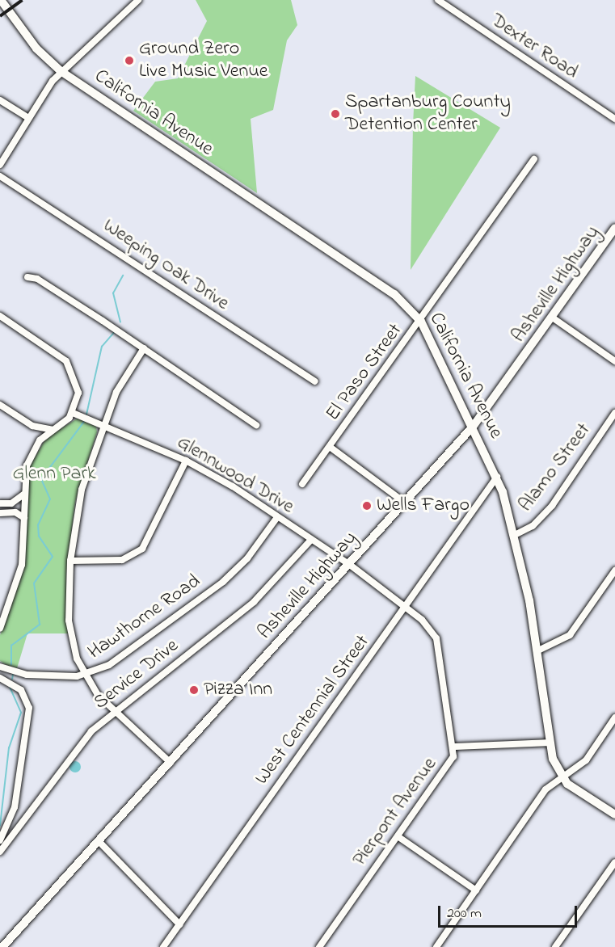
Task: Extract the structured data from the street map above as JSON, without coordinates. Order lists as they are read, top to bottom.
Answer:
{
  "streets": {
    "main road": ["California Avenue", "Asheville Highway"],
    "street": [
      "Dexter Road",
      "Weeping Oak Drive",
      "El Paso Street",
      "Alamo Street",
      "Glennwood Drive",
      "Hawthorne Road",
      "Service Drive",
      "West Centennial Street",
      "Pierpont Avenue"
    ]
  },
  "crossings": [
    ["California Avenue", "Asheville Highway"],
    ["California Avenue", "El Paso Street"],
    ["California Avenue", "Alamo Street"],
    ["California Avenue", "West Centennial Street"],
    ["Asheville Highway", "Glennwood Drive"],
    ["Asheville Highway", "Pierpont Avenue"],
    ["Glennwood Drive", "Hawthorne Road"],
    ["Glennwood Drive", "Service Drive"],
    ["Glennwood Drive", "Pierpont Avenue"],
    ["West Centennial Street", "Pierpont Avenue"]
  ],
  "parks": ["Glenn Park"],
  "places": [
    "Ground Zero Live Music Venue",
    "Spartanburg County Detention Center",
    "Wells Fargo",
    "Pizza Inn"
  ],
  "scale_bar": "200 m"
}
